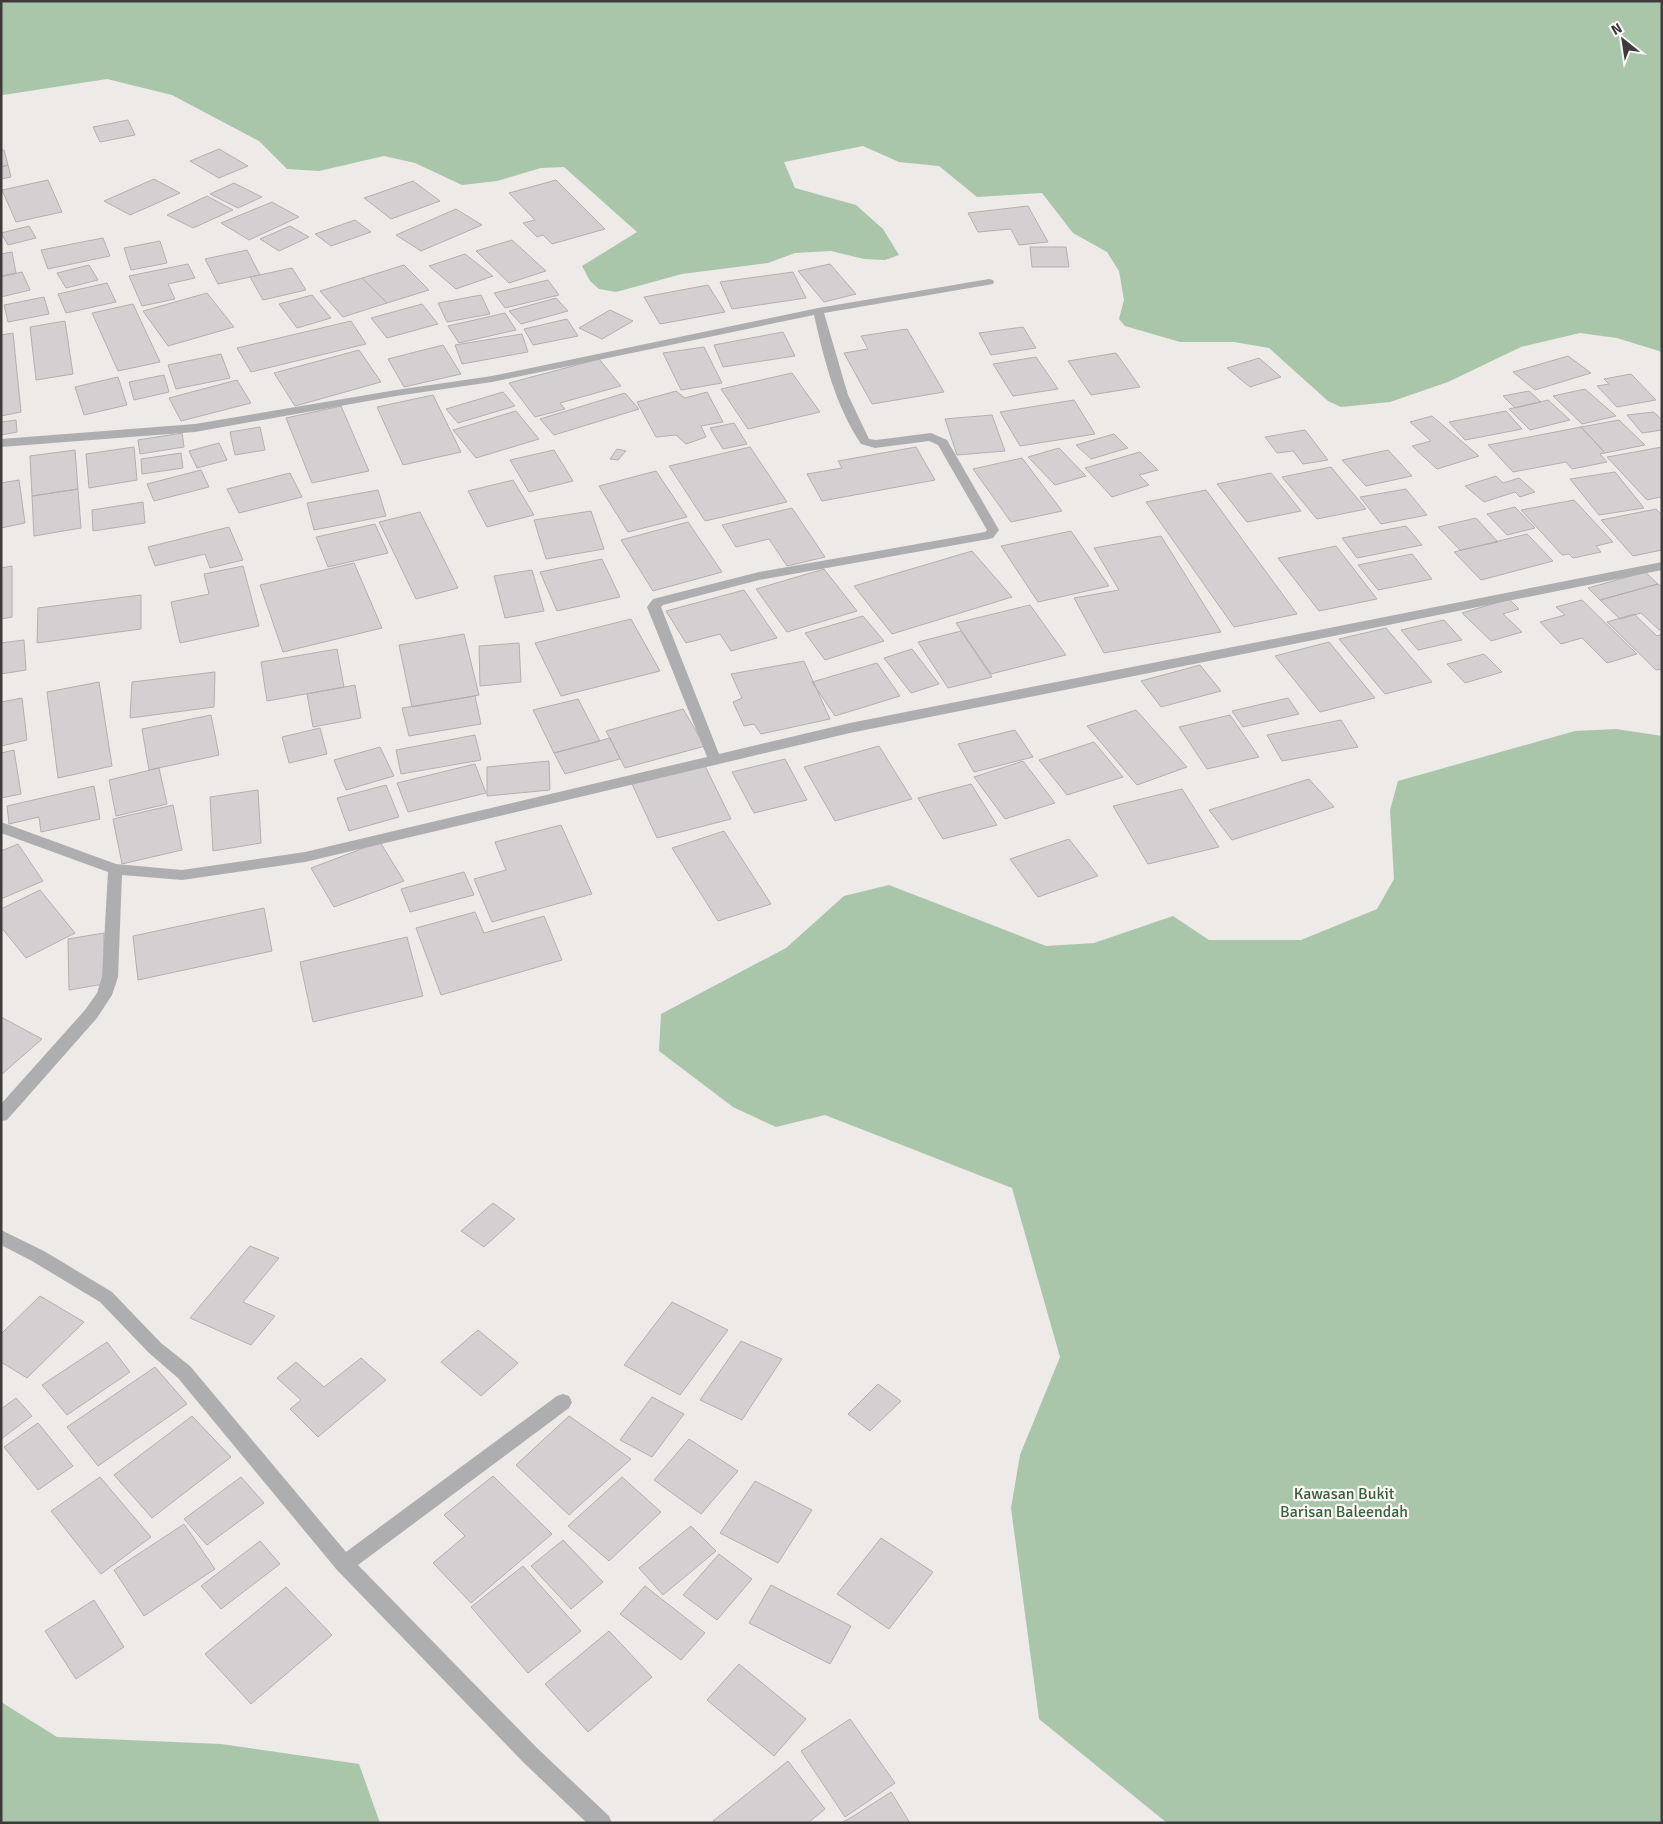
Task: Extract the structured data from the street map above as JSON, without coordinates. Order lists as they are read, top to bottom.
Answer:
{
  "parks": ["Kawasan Bukit Barisan Baleendah"],
  "north": "top left"
}
